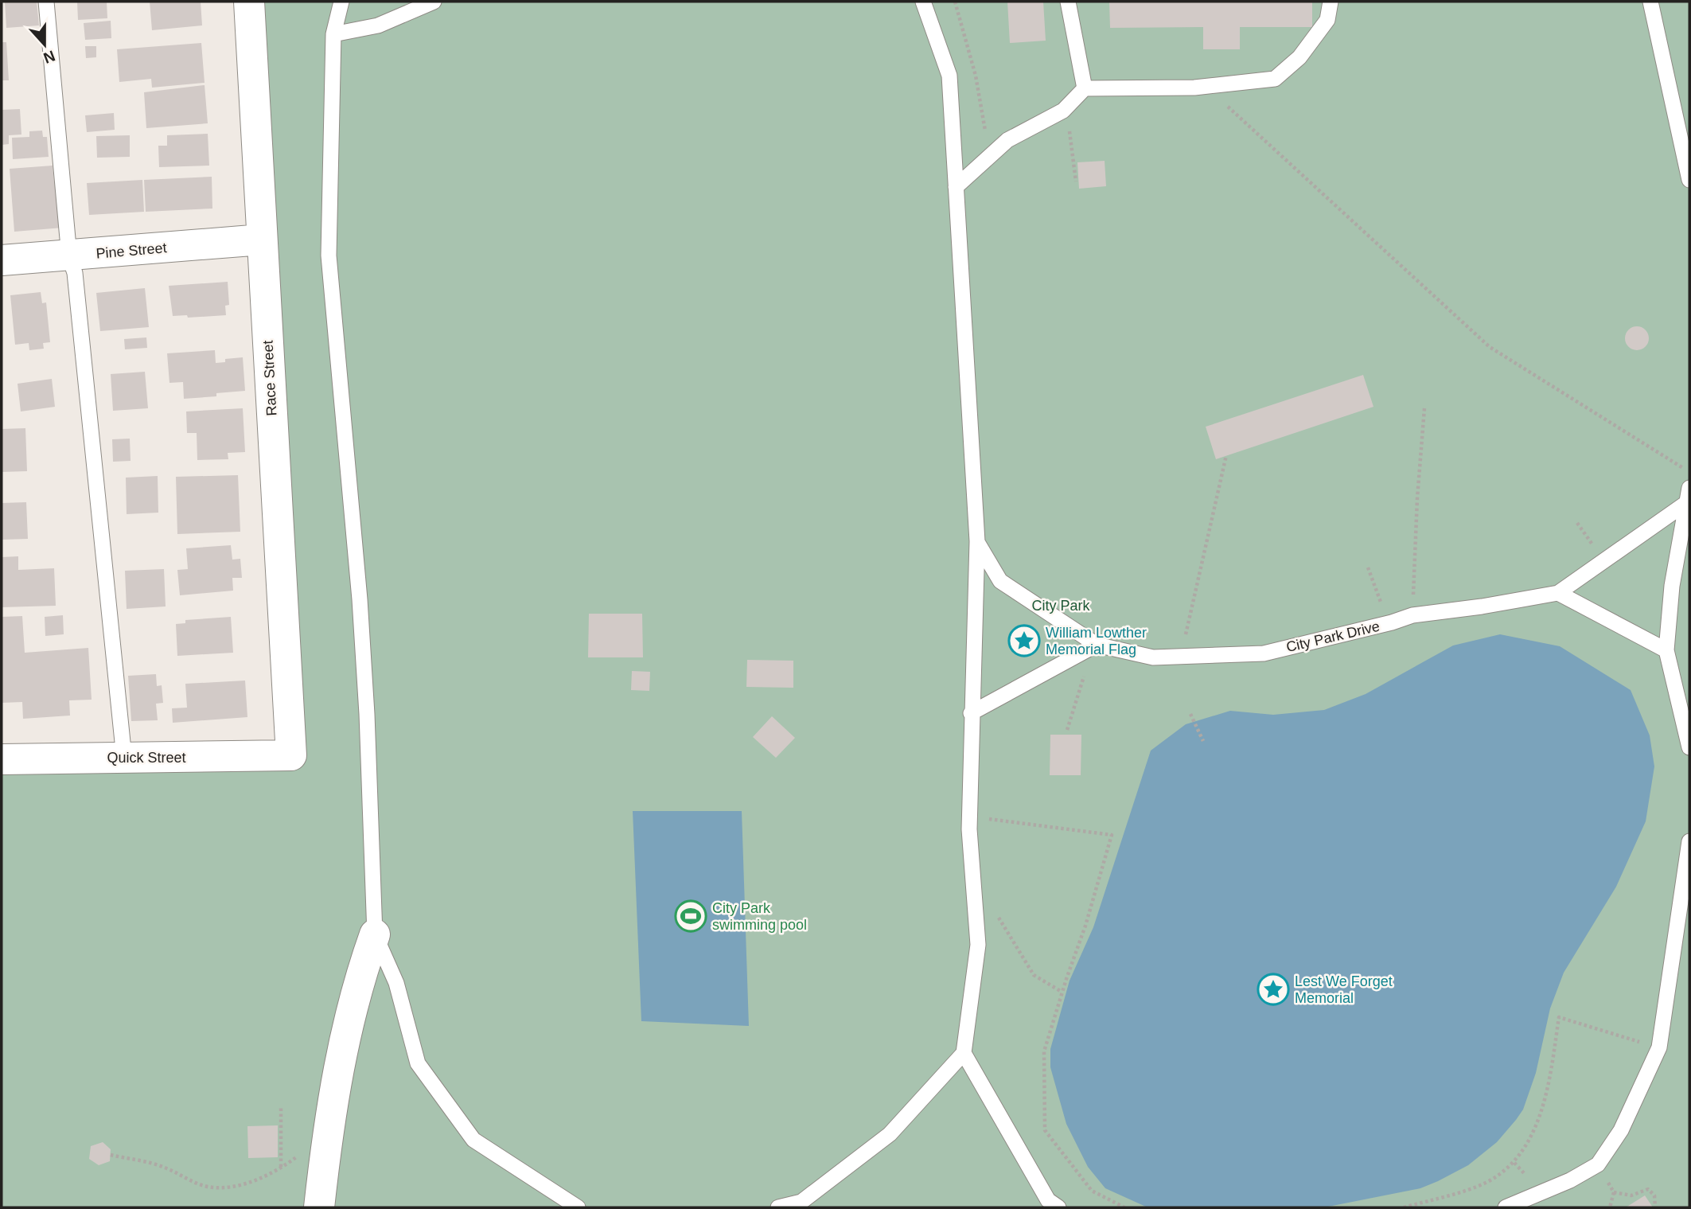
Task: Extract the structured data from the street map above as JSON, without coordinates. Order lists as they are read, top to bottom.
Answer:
{
  "streets": {
    "street": ["Pine Street", "Race Street", "Quick Street"],
    "lane": ["City Park Drive"]
  },
  "crossings": [
    ["Pine Street", "Race Street"],
    ["Race Street", "Quick Street"]
  ],
  "parks": ["City Park"],
  "places": {
    "place": ["William Lowther Memorial Flag", "Lest We Forget Memorial"],
    "sports": ["City Park swimming pool"]
  },
  "north": "bottom"
}
